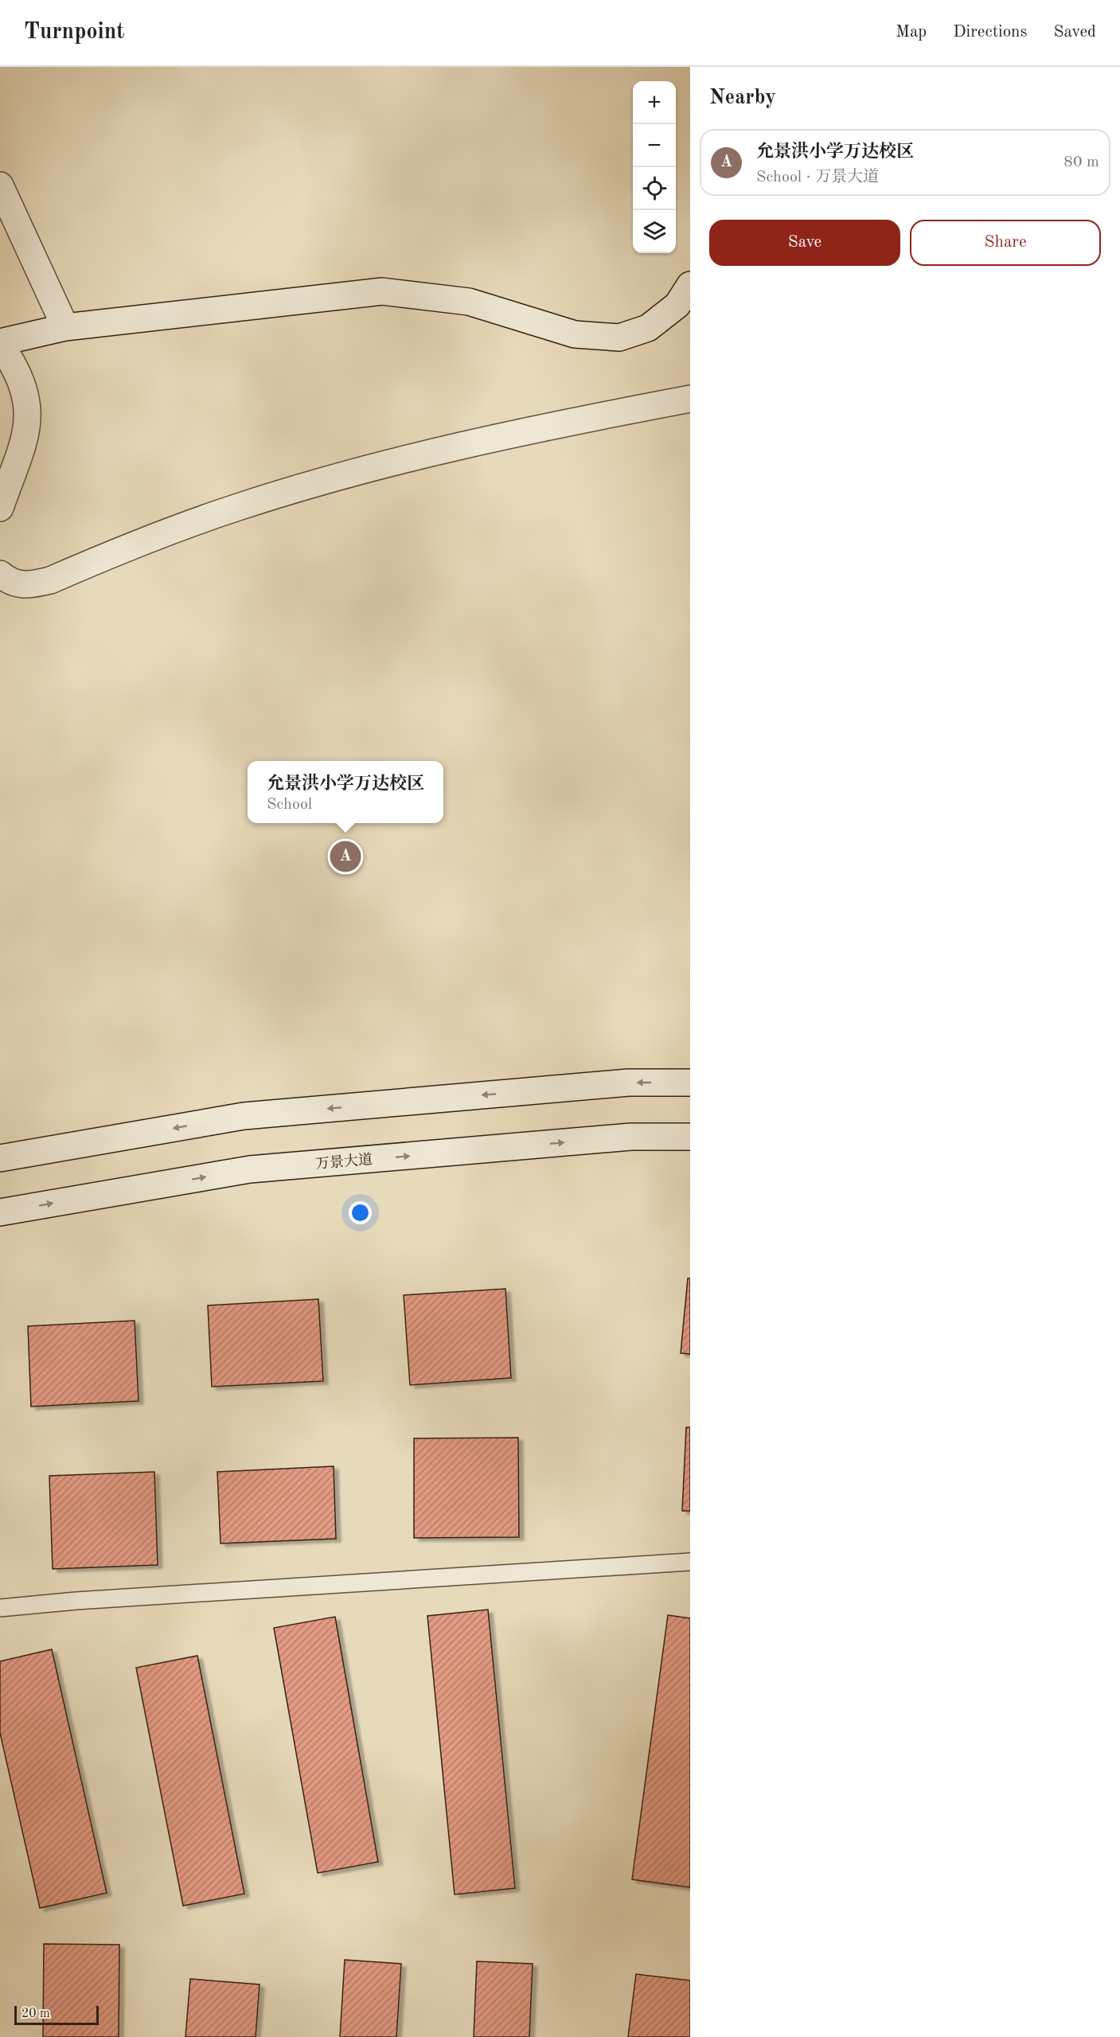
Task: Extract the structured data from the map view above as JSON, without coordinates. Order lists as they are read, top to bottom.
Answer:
{
  "streets": {
    "main road": ["万景大道"]
  },
  "scale_bar": "20 m",
  "page": {
    "header": "Turnpoint",
    "nav": ["Map", "Directions", "Saved"],
    "heading": "Nearby",
    "map_buttons": ["+", "−"],
    "list": [
      {
        "mark": "A",
        "name": "允景洪小学万达校区",
        "note": "School · 万景大道",
        "value": "80 m"
      }
    ],
    "buttons": ["Save", "Share"],
    "popup": ["允景洪小学万达校区", "School"],
    "pins": "A",
    "scale": "20 m"
  }
}
